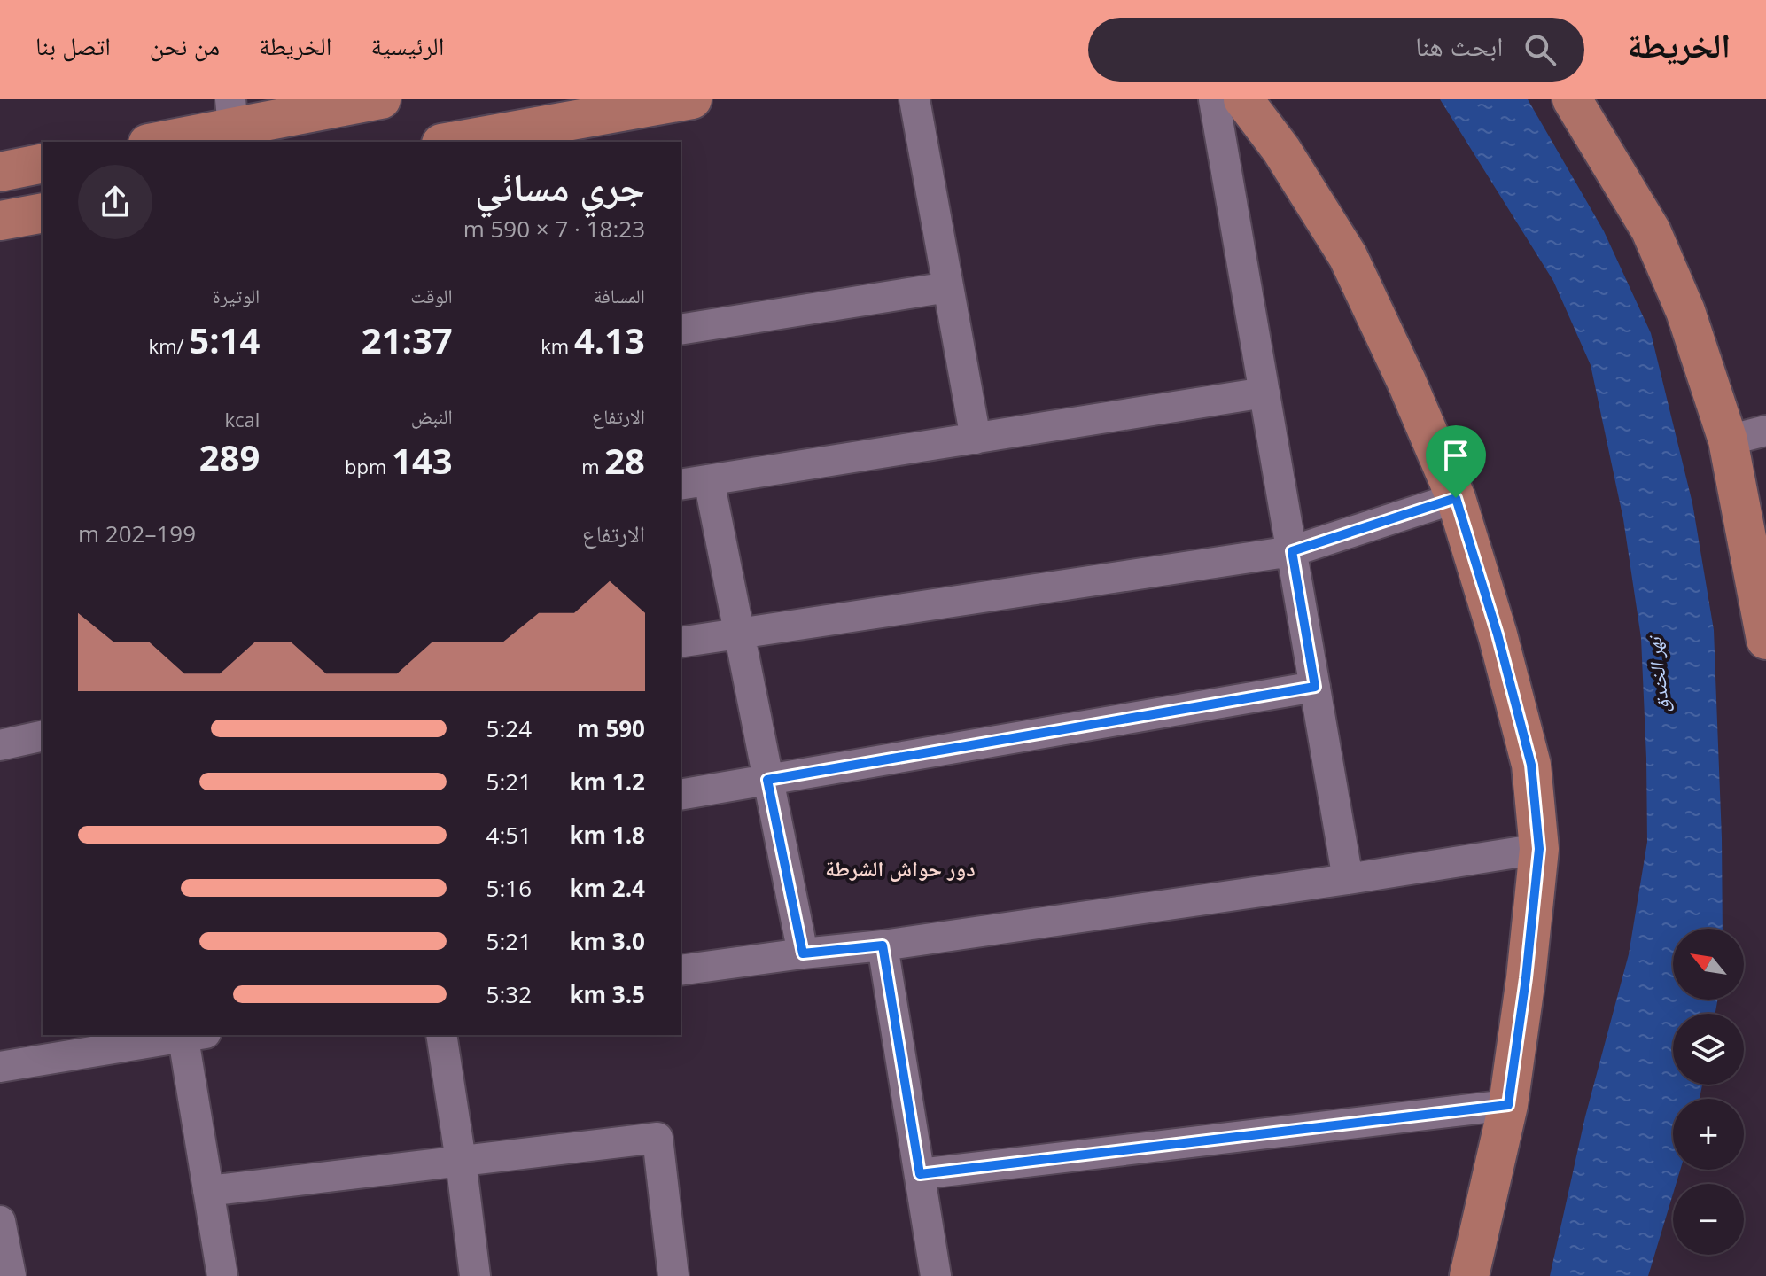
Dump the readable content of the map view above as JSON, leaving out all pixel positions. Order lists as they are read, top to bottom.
{
  "districts": ["دور حواش الشرطة"],
  "water": ["نهر الخندق"],
  "north": "top left",
  "page": {
    "header": "الخريطة",
    "search": "ابحث هنا",
    "nav": [
      "الرئيسية",
      "الخريطة",
      "من نحن",
      "اتصل بنا"
    ],
    "heading": ["جري مسائي", "18:23 · 7 × 590 m"],
    "stats": [
      ["المسافة", "4.13 km"],
      ["الوقت", "21:37"],
      ["الوتيرة", "5:14 /km"],
      ["الارتفاع", "28 m"],
      ["النبض", "143 bpm"],
      ["kcal", "289"]
    ],
    "chart": ["الارتفاع", "199–202 m"],
    "list": [
      {
        "name": "590 m",
        "note": "5:24"
      },
      {
        "name": "1.2 km",
        "note": "5:21"
      },
      {
        "name": "1.8 km",
        "note": "4:51"
      },
      {
        "name": "2.4 km",
        "note": "5:16"
      },
      {
        "name": "3.0 km",
        "note": "5:21"
      },
      {
        "name": "3.5 km",
        "note": "5:32"
      }
    ],
    "map_buttons": ["+", "−"]
  }
}
